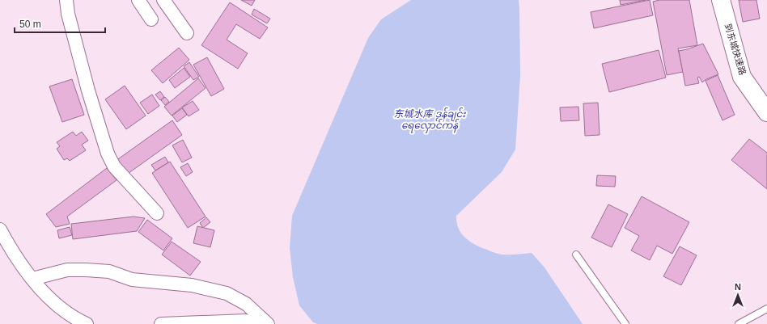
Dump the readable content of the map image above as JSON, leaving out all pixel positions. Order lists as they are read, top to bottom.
{
  "streets": {
    "main road": ["到东城快速路"]
  },
  "water": ["东城水库 ဒွန်ချင်း ရေလှောင်ကန်"],
  "scale_bar": "50 m",
  "north": "top"
}
